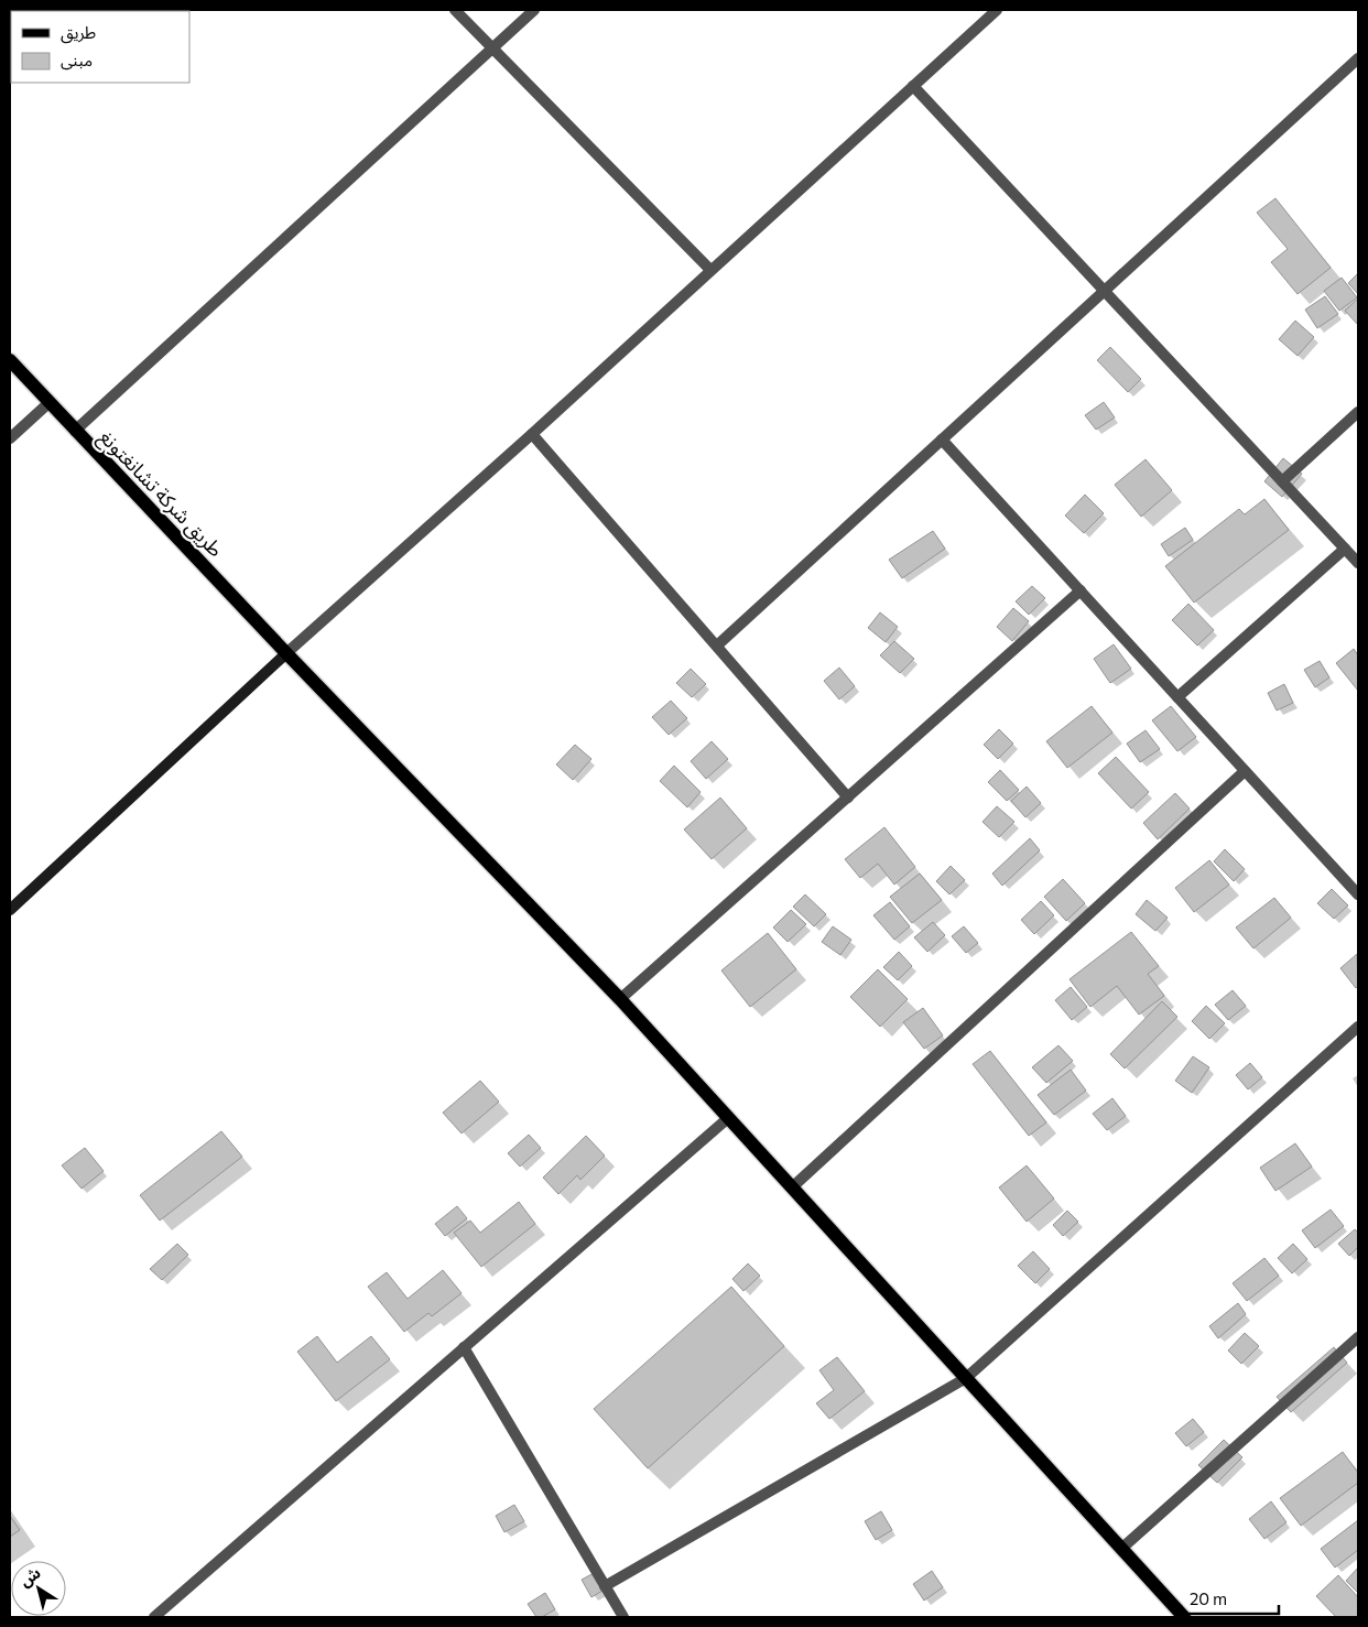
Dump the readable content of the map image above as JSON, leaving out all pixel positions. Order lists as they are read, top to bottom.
{
  "streets": {
    "main road": ["طريق شركة تشانغتونغ"]
  },
  "legend": ["طريق", "مبنى"],
  "scale_bar": "20 m",
  "north": "top left"
}
